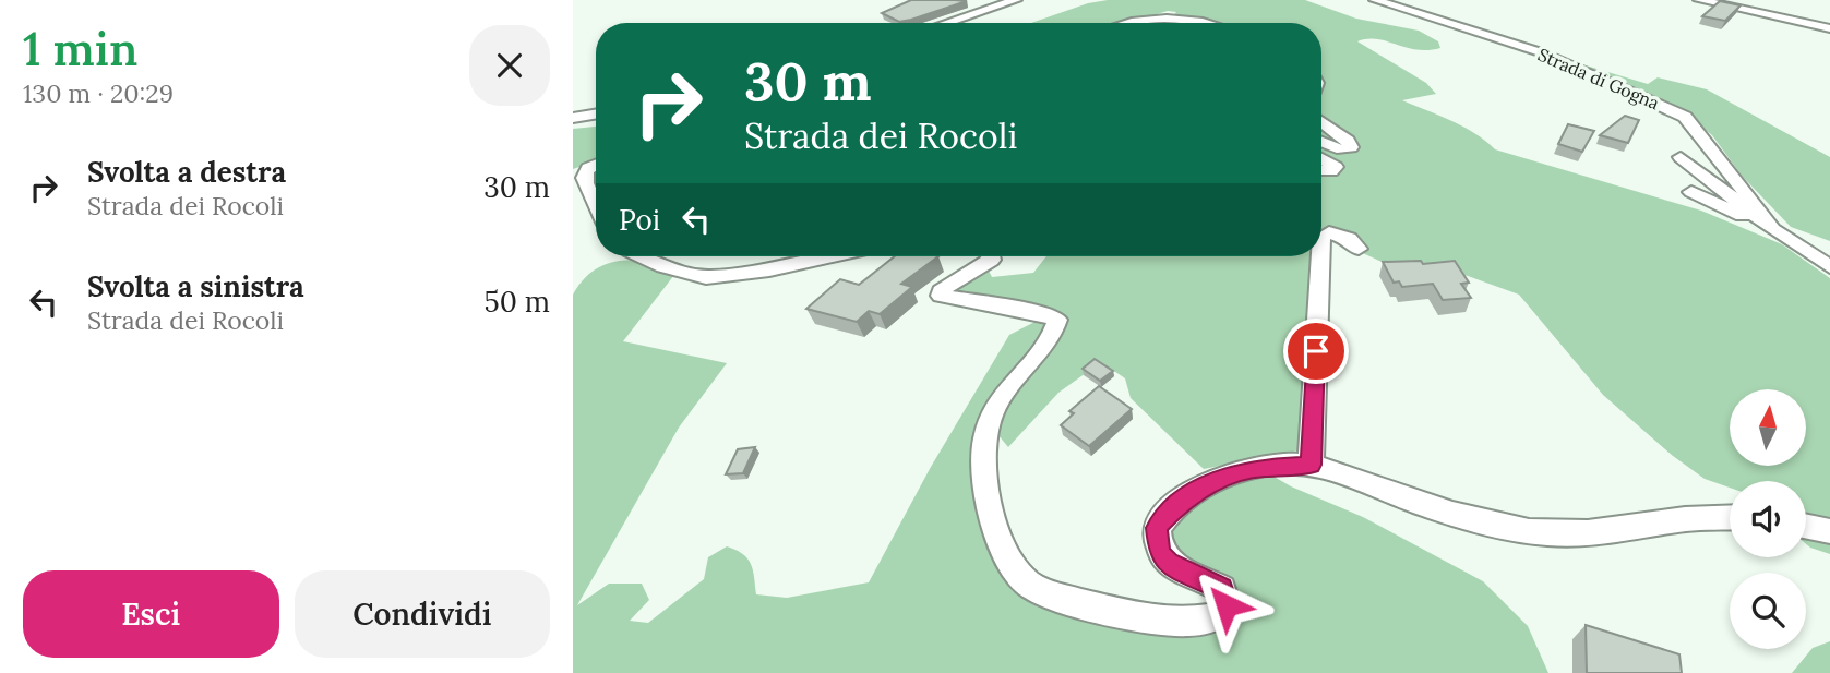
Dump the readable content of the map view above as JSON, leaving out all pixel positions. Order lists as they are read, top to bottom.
{
  "streets": {
    "street": ["Strada di Gogna"]
  },
  "north": "top",
  "page": {
    "heading": ["1 min", "130 m · 20:29"],
    "turn": ["30 m", "Strada dei Rocoli"],
    "list": [
      {
        "name": "Svolta a destra",
        "note": "Strada dei Rocoli",
        "value": "30 m"
      },
      {
        "name": "Svolta a sinistra",
        "note": "Strada dei Rocoli",
        "value": "50 m"
      }
    ],
    "then": "Poi",
    "buttons": ["Esci", "Condividi"]
  }
}
